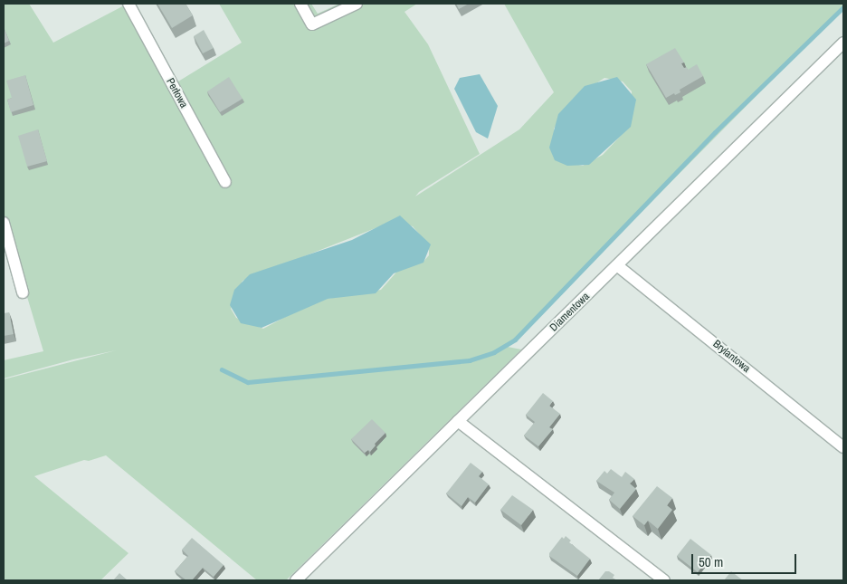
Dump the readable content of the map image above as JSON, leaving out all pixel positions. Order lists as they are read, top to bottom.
{
  "streets": {
    "street": ["Perłowa", "Diamentowa", "Brylantowa"]
  },
  "crossings": [
    ["Diamentowa", "Brylantowa"]
  ],
  "scale_bar": "50 m"
}
